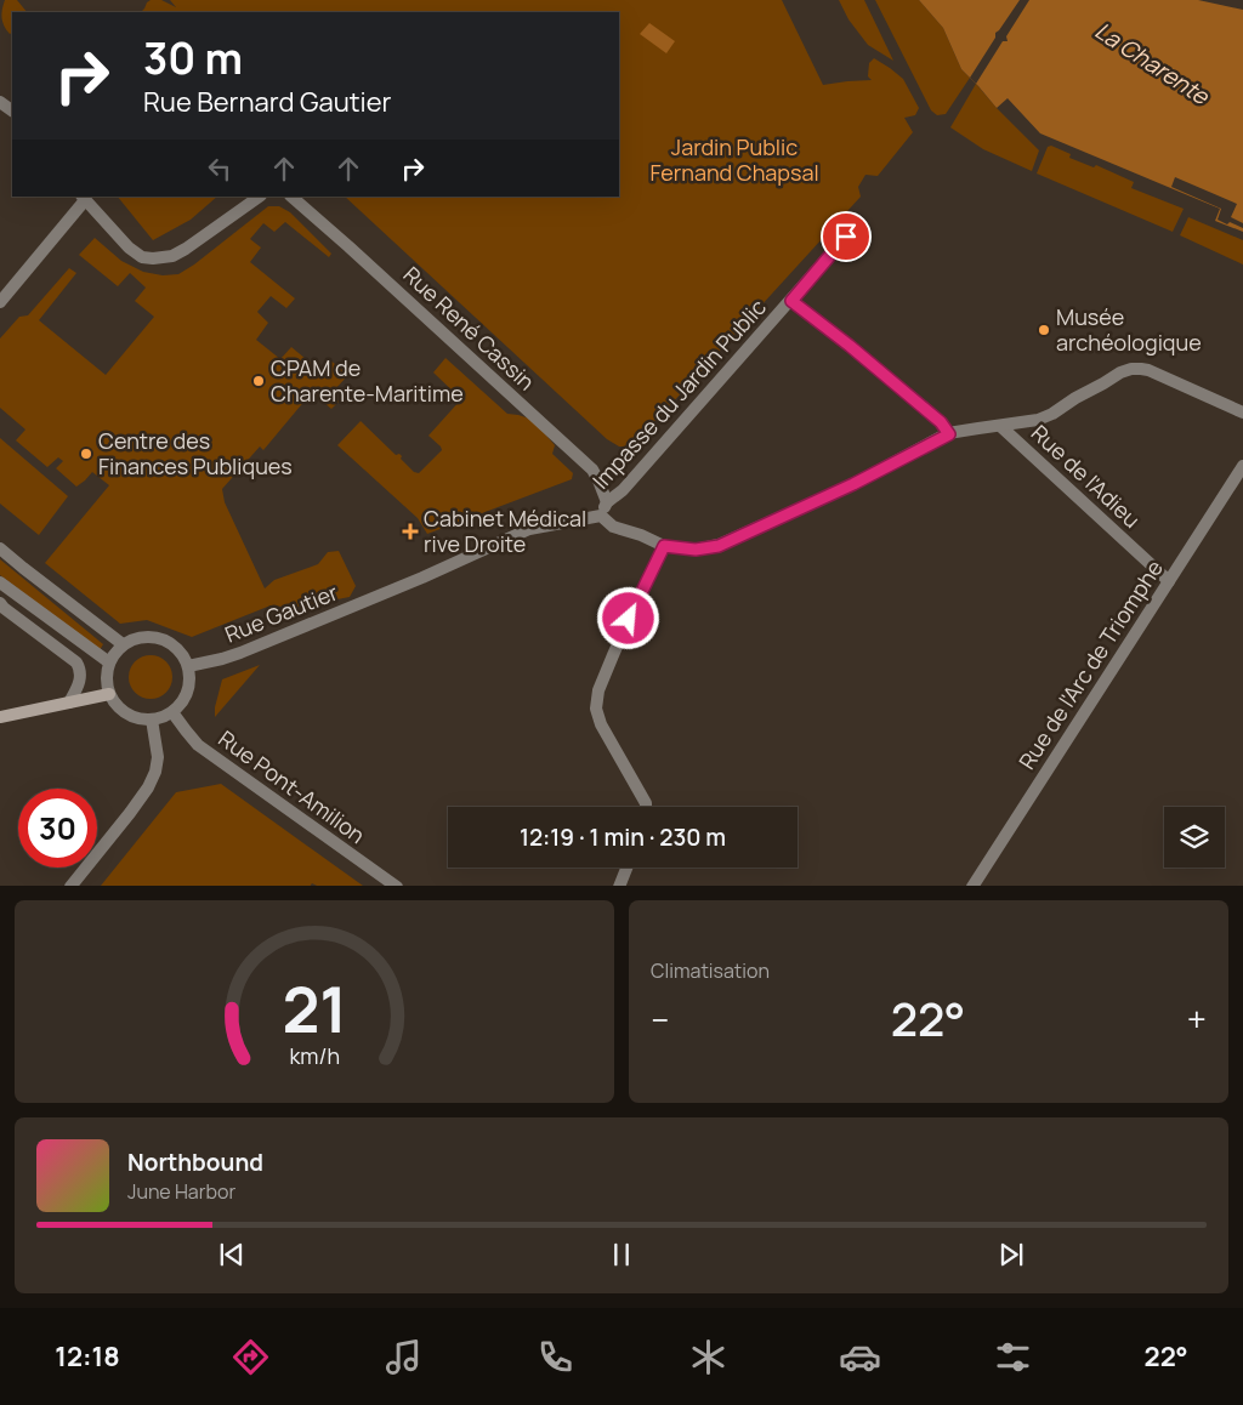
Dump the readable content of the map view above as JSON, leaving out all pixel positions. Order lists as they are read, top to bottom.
{
  "streets": {
    "street": [
      "Rue René Cassin",
      "Impasse du Jardin Public",
      "Rue de l'Adieu",
      "Rue Gautier",
      "Rue de l'Arc de Triomphe",
      "Rue Pont-Amilion"
    ]
  },
  "crossings": [
    ["Rue René Cassin", "Impasse du Jardin Public"],
    ["Impasse du Jardin Public", "Rue Gautier"],
    ["Rue de l'Adieu", "Rue de l'Arc de Triomphe"],
    ["Rue Gautier", "Rue Pont-Amilion"]
  ],
  "water": ["La Charente"],
  "parks": ["Jardin Public Fernand Chapsal"],
  "places": {
    "other": ["Musée archéologique", "CPAM de Charente-Maritime", "Centre des Finances Publiques"],
    "health": ["Cabinet Médical rive Droite"]
  },
  "page": {
    "turn": ["30 m", "Rue Bernard Gautier"],
    "limit": "30",
    "trip": "12:19 · 1 min · 230 m",
    "tile": "Climatisation",
    "heat": ["−", "22°", "+"],
    "song": ["Northbound", "June Harbor"],
    "tabs": ["12:18", "22°"],
    "gauge": ["21", "km/h"]
  }
}
